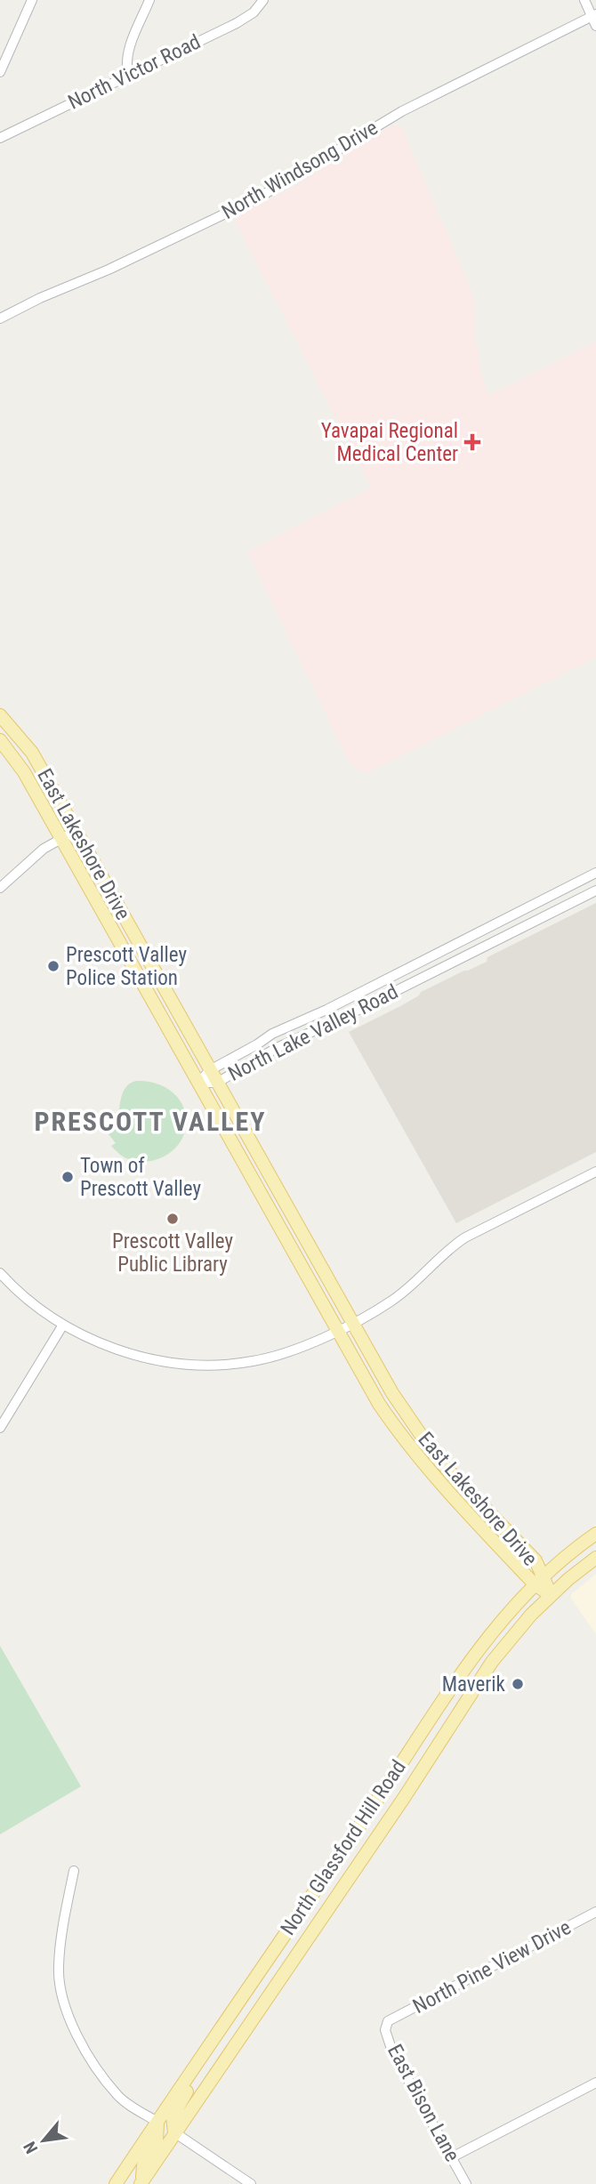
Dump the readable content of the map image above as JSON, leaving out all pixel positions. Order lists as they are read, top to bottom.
{
  "streets": {
    "main road": ["East Lakeshore Drive", "North Glassford Hill Road"],
    "street": [
      "North Victor Road",
      "North Windsong Drive",
      "North Lake Valley Road",
      "North Pine View Drive",
      "East Bison Lane"
    ]
  },
  "crossings": [
    ["East Lakeshore Drive", "North Lake Valley Road"],
    ["East Lakeshore Drive", "North Glassford Hill Road"],
    ["North Pine View Drive", "East Bison Lane"]
  ],
  "districts": ["PRESCOTT VALLEY"],
  "places": {
    "health": ["Yavapai Regional Medical Center"],
    "other": [
      "Prescott Valley Police Station",
      "Town of Prescott Valley",
      "Prescott Valley Public Library",
      "Maverik"
    ]
  },
  "north": "bottom left"
}
